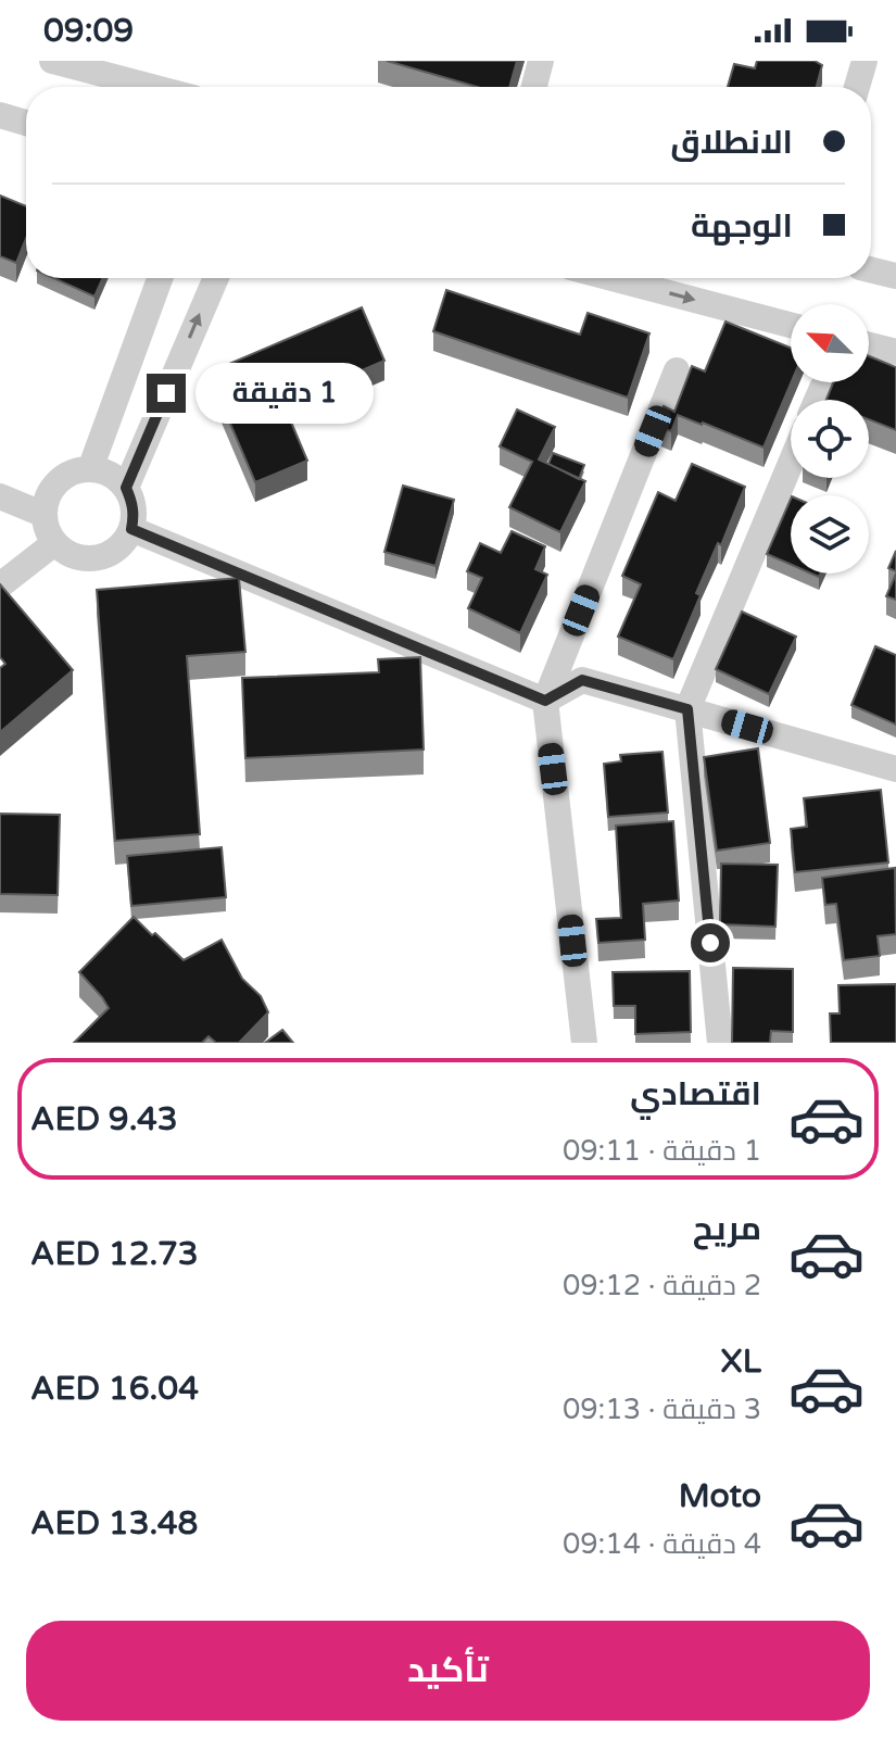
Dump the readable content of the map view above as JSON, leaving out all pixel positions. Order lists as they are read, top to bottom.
{
  "north": "top left",
  "page": {
    "status": "09:09",
    "banner": ["الانطلاق", "الوجهة"],
    "bubble": "1 دقيقة",
    "list": [
      {
        "name": "اقتصادي",
        "note": "1 دقيقة · 09:11",
        "value": "AED 9.43"
      },
      {
        "name": "مريح",
        "note": "2 دقيقة · 09:12",
        "value": "AED 12.73"
      },
      {
        "name": "XL",
        "note": "3 دقيقة · 09:13",
        "value": "AED 16.04"
      },
      {
        "name": "Moto",
        "note": "4 دقيقة · 09:14",
        "value": "AED 13.48"
      }
    ],
    "buttons": "تأكيد"
  }
}
